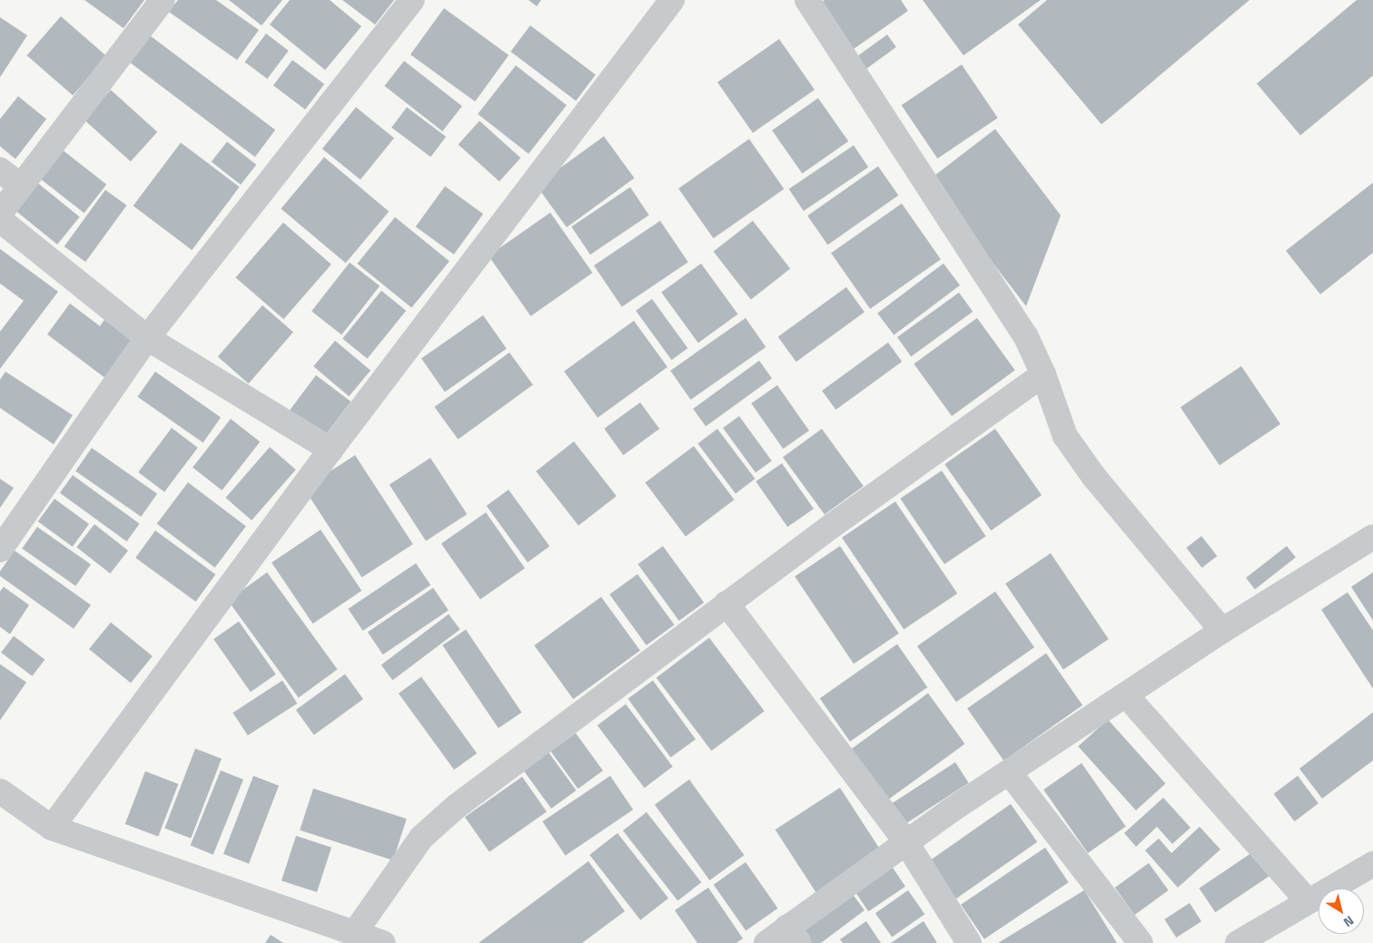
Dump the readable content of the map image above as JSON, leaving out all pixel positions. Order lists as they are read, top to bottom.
{
  "north": "bottom right"
}
